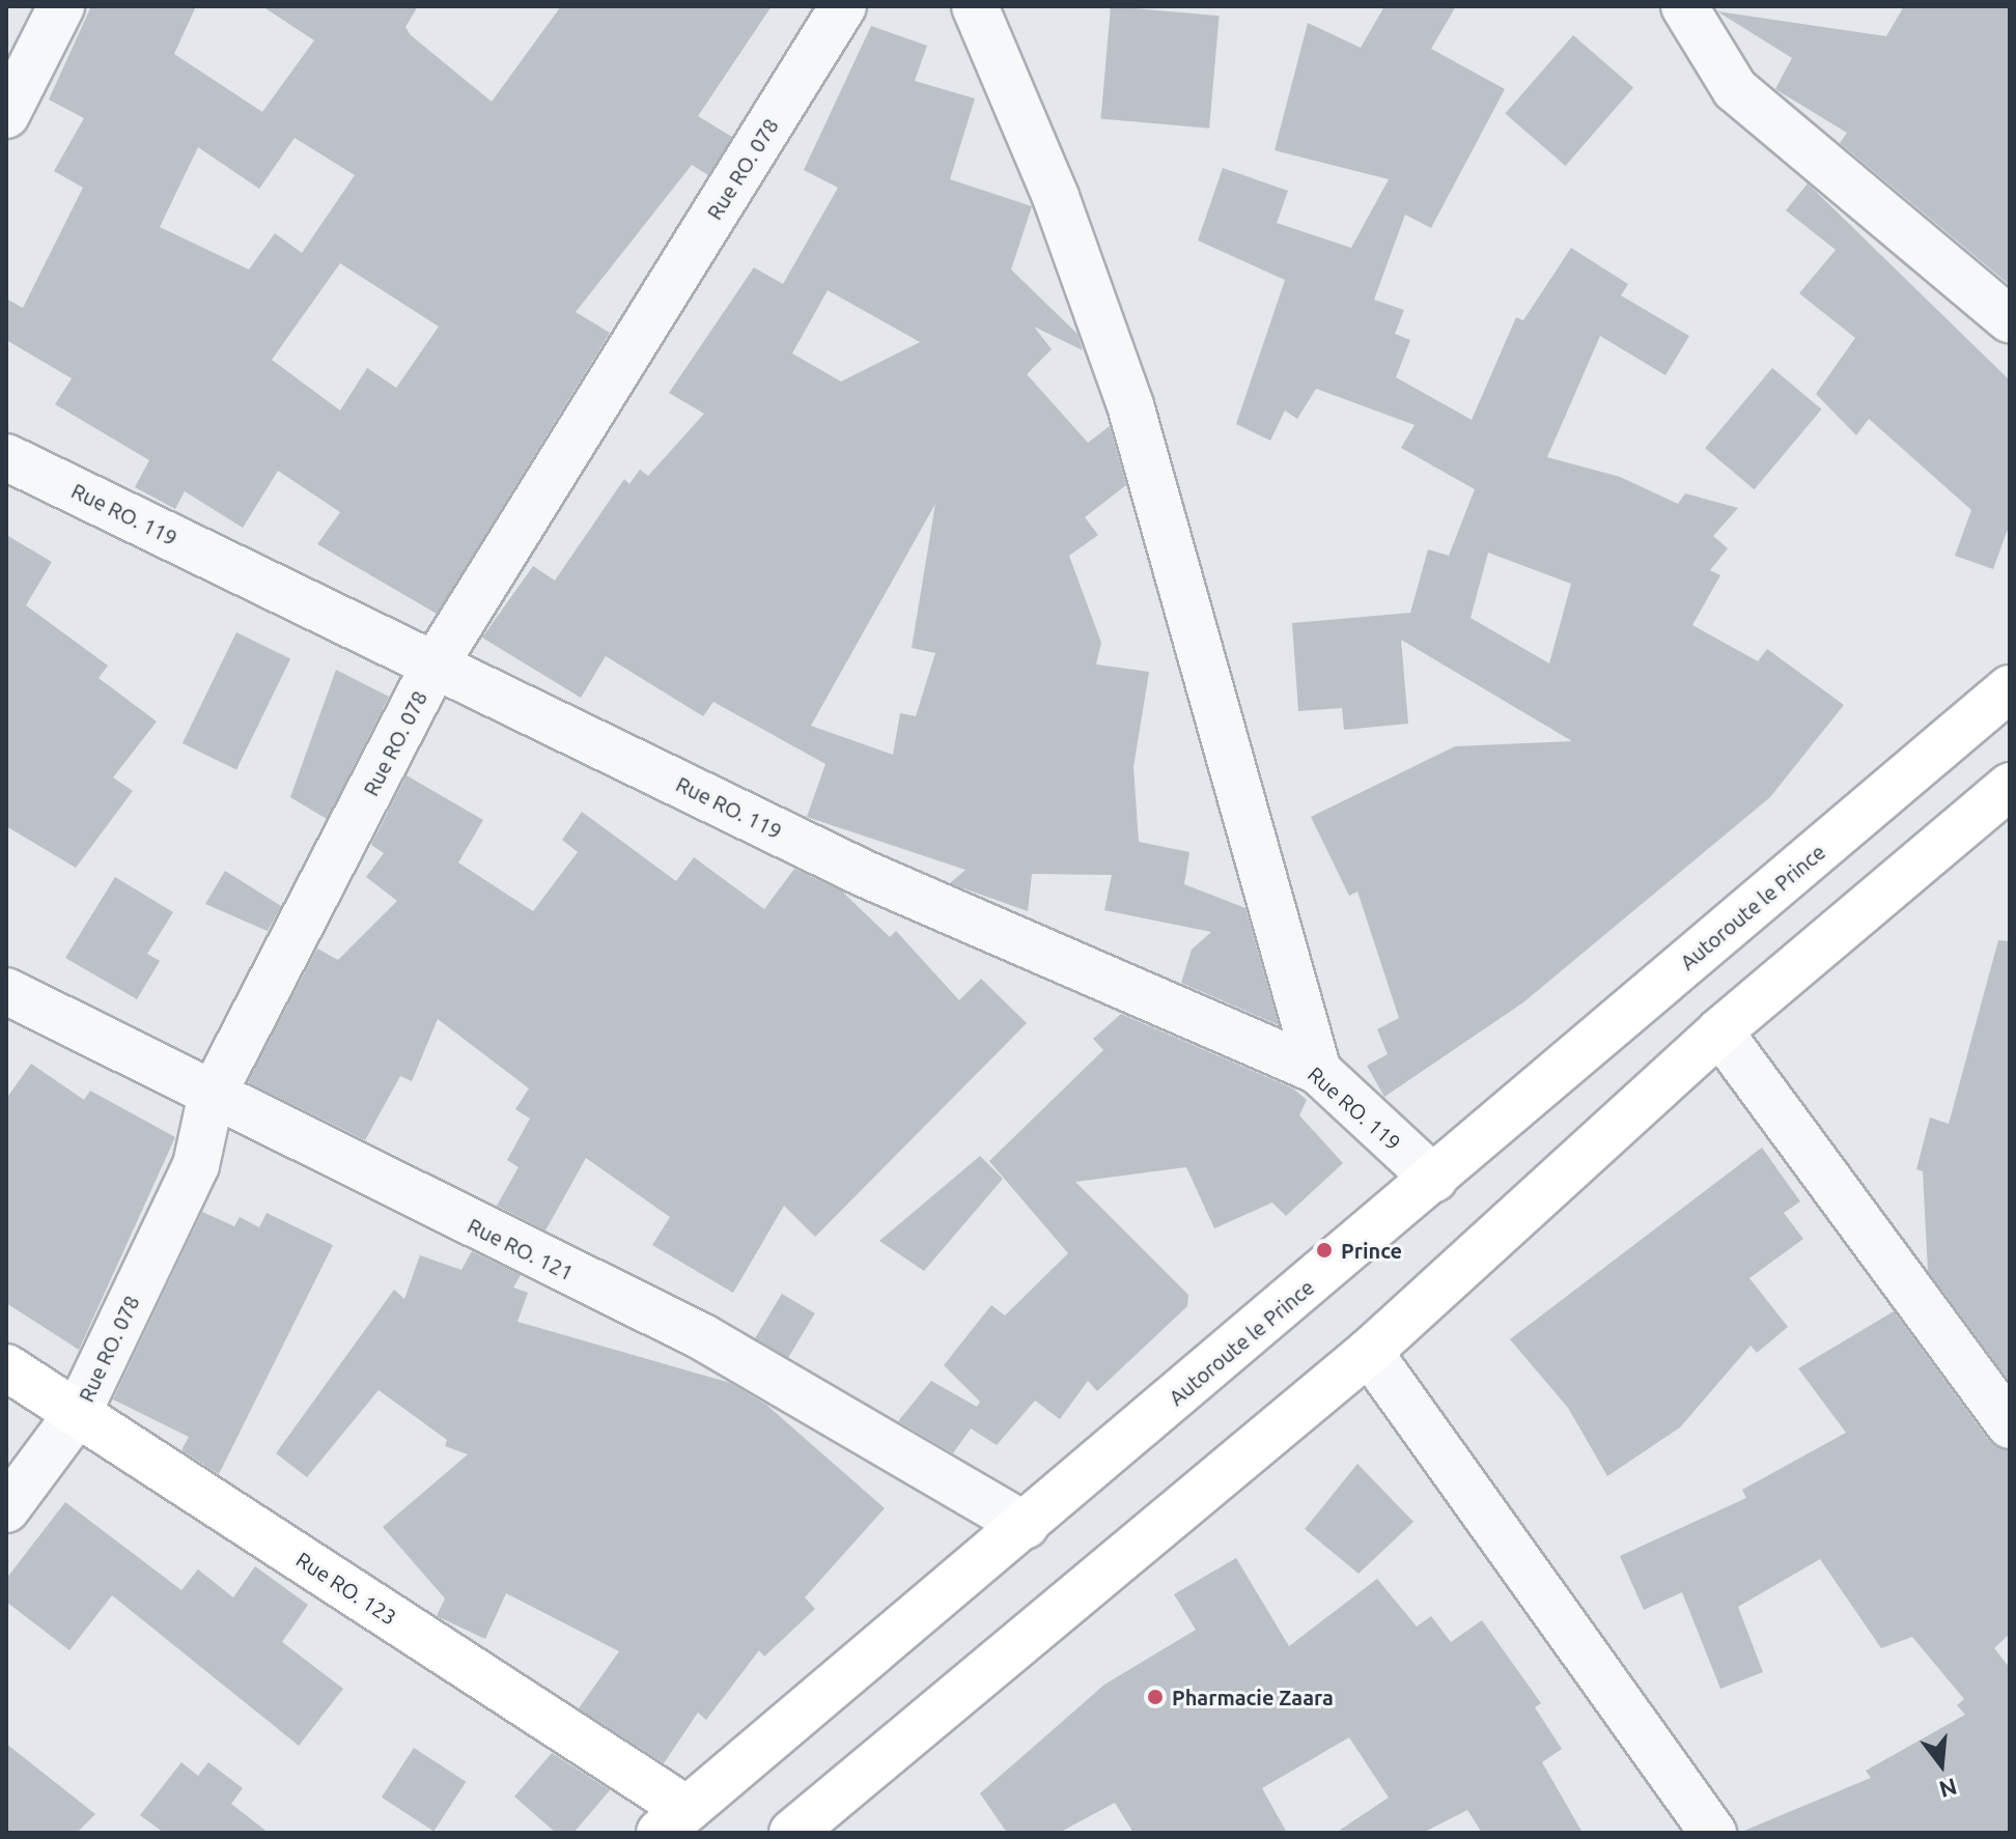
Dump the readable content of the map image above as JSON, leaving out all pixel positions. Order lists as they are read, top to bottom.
{
  "streets": {
    "main road": ["Autoroute le Prince", "Rue RO. 123"],
    "street": ["Rue RO. 078", "Rue RO. 119", "Rue RO. 121"]
  },
  "crossings": [
    ["Rue RO. 078", "Rue RO. 119"],
    ["Rue RO. 078", "Rue RO. 121"],
    ["Rue RO. 078", "Rue RO. 123"],
    ["Rue RO. 119", "Autoroute le Prince"],
    ["Autoroute le Prince", "Rue RO. 121"],
    ["Autoroute le Prince", "Rue RO. 123"]
  ],
  "places": ["Prince", "Pharmacie Zaara"],
  "north": "bottom"
}
